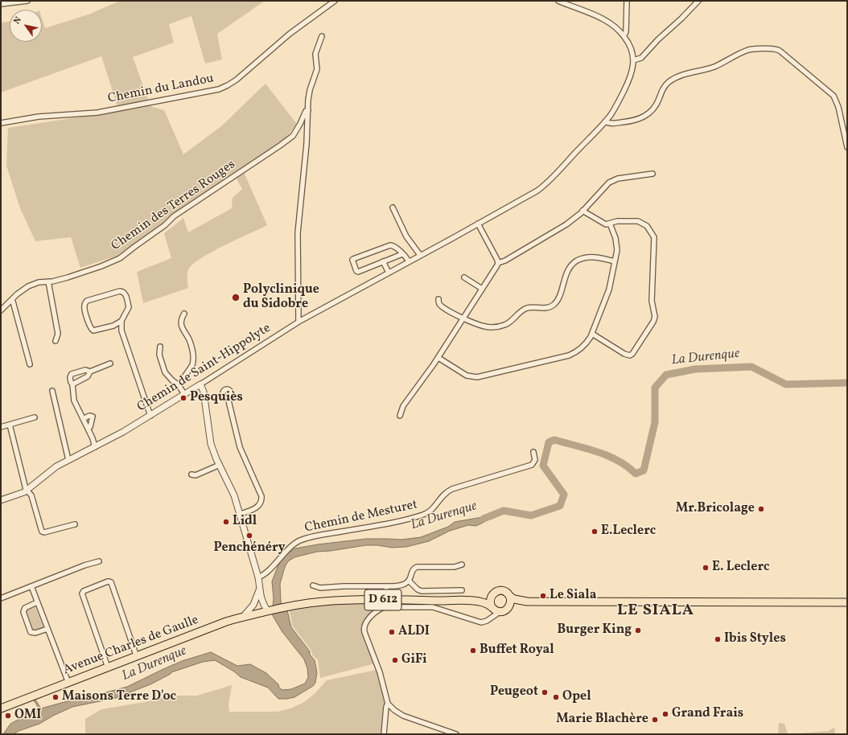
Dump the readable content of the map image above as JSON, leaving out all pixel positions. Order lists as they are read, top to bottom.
{
  "streets": {
    "main road": ["D 612", "Avenue Charles de Gaulle"],
    "street": [
      "Chemin du Landou",
      "Chemin des Terres Rouges",
      "Chemin de Saint-Hippolyte",
      "Chemin de Mesturet"
    ]
  },
  "crossings": [
    ["D 612", "Avenue Charles de Gaulle"]
  ],
  "districts": ["LE SIALA"],
  "water": ["La Durenque"],
  "places": [
    "Polyclinique du Sidobre",
    "Pesquiès",
    "Mr.Bricolage",
    "Lidl",
    "E.Leclerc",
    "Penchénéry",
    "E. Leclerc",
    "Le Siala",
    "Burger King",
    "ALDI",
    "Ibis Styles",
    "Buffet Royal",
    "GiFi",
    "Peugeot",
    "Maisons Terre D'oc",
    "Opel",
    "Grand Frais",
    "OMI",
    "Marie Blachère"
  ],
  "north": "top left"
}
